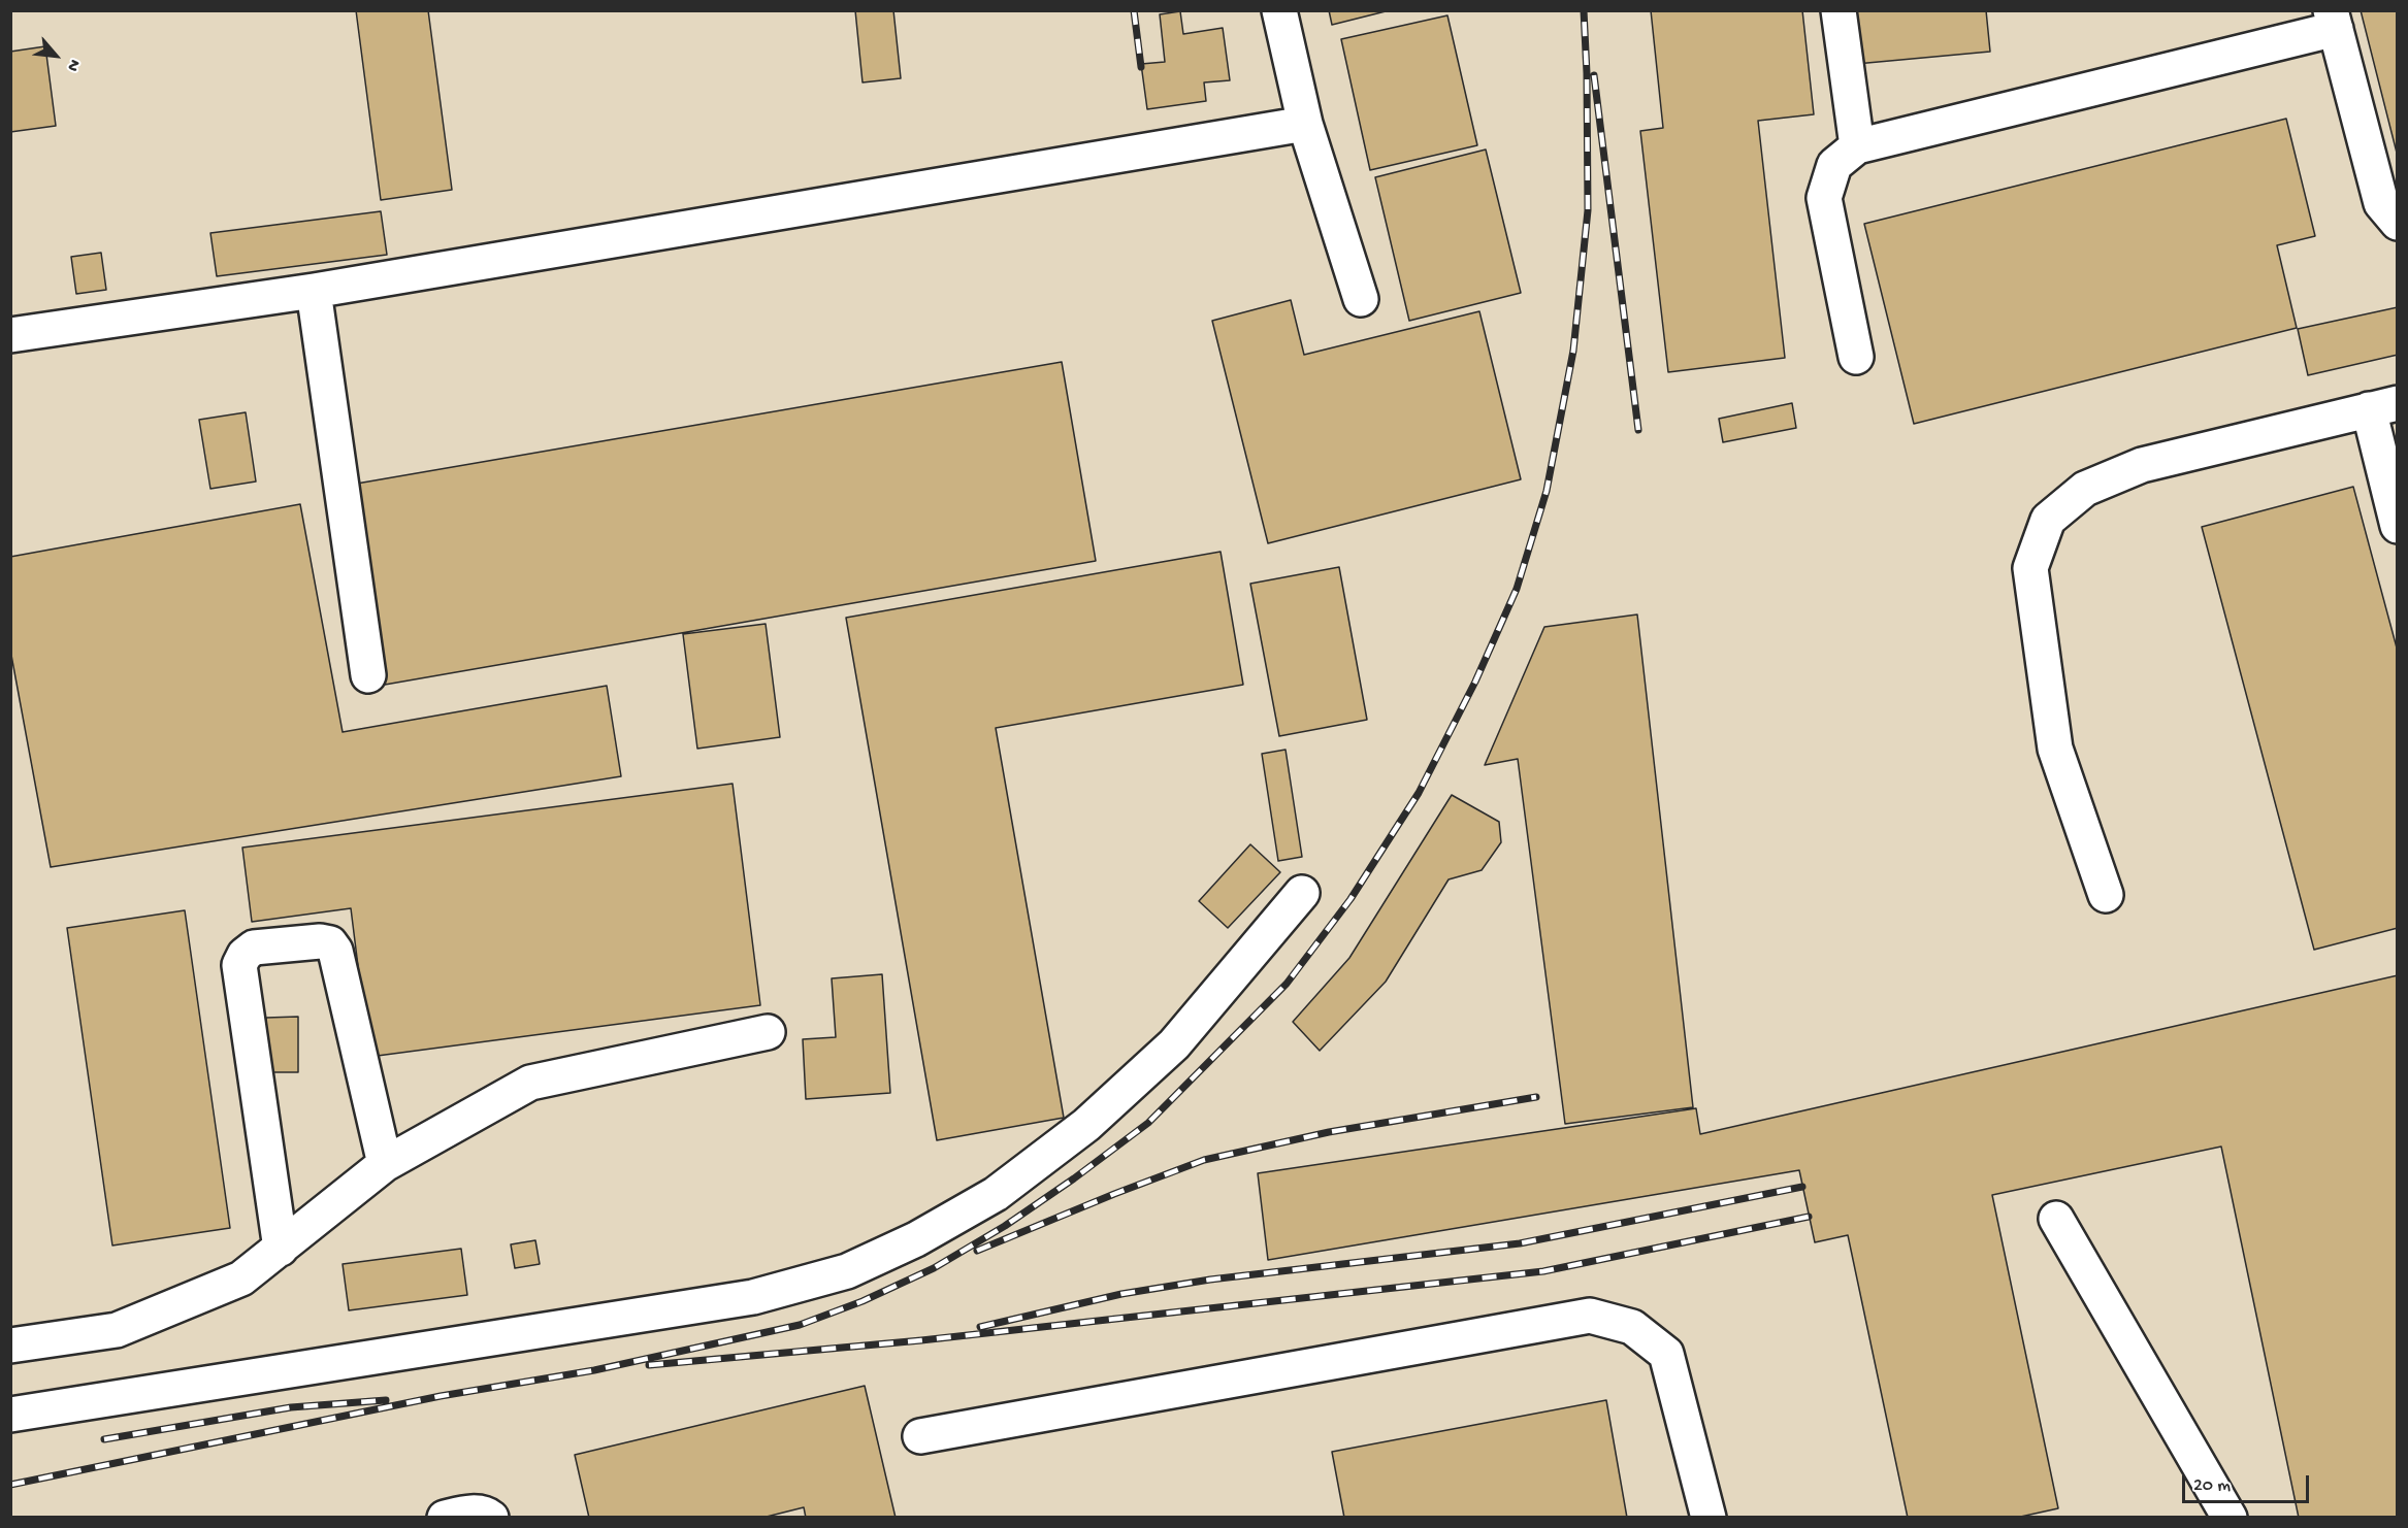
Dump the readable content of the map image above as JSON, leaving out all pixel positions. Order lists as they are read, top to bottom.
{
  "scale_bar": "20 m",
  "north": "bottom right"
}
